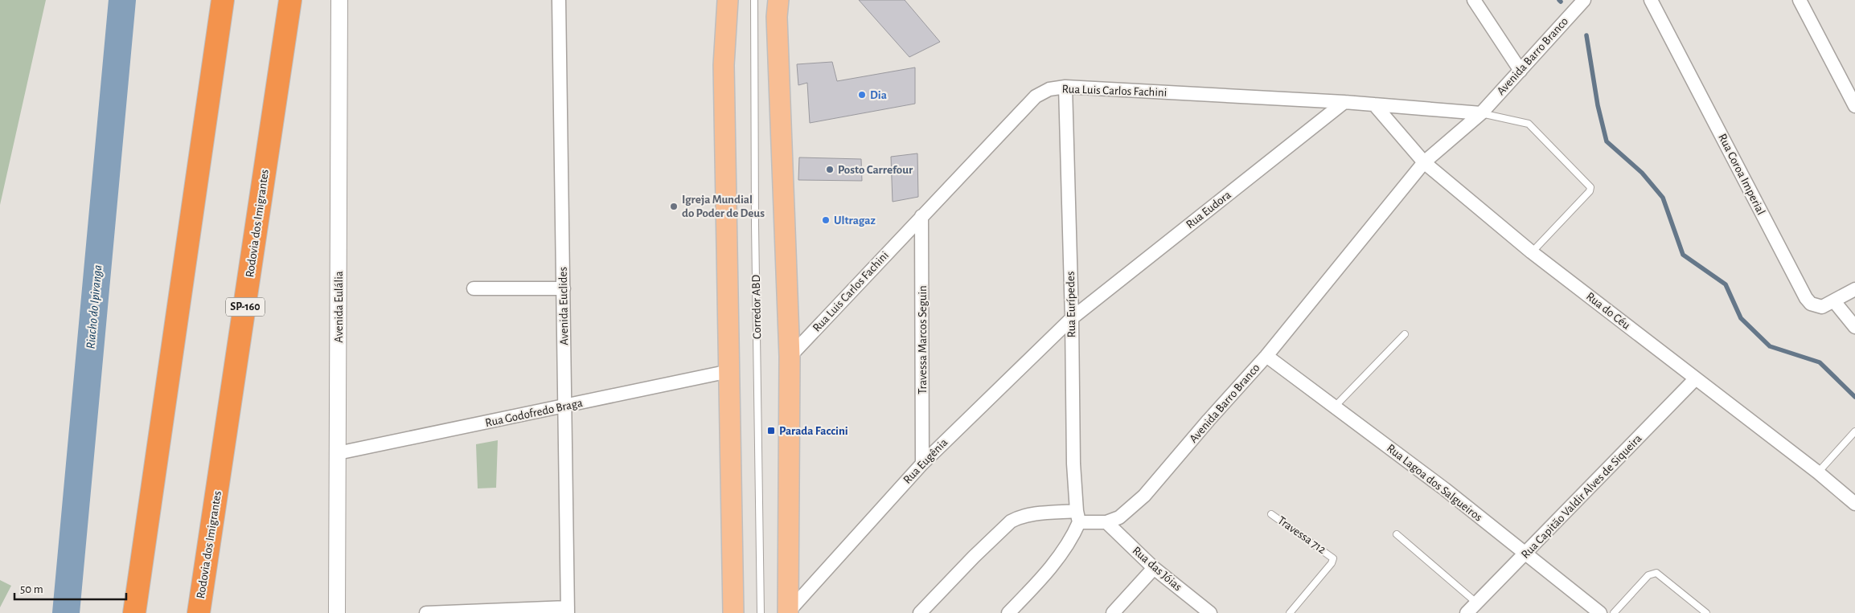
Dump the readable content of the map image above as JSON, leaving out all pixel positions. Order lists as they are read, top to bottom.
{
  "streets": {
    "highway": ["Rodovia dos Imigrantes", "SP-160"],
    "street": [
      "Avenida Barro Branco",
      "Rua Luis Carlos Fachini",
      "Rua Coroa Imperial",
      "Rua Eudora",
      "Rua Eurípedes",
      "Avenida Euclides",
      "Avenida Eulália",
      "Rua do Céu",
      "Travessa Marcos Seguin",
      "Rua Godofredo Braga",
      "Rua Eugênia",
      "Rua Lagoa dos Salgueiros",
      "Rua Capitão Valdir Alves de Siqueira",
      "Rua das Jóias"
    ],
    "lane": ["Corredor ABD", "Travessa 712"]
  },
  "crossings": [
    ["Avenida Barro Branco", "Rua Luis Carlos Fachini"],
    ["Avenida Barro Branco", "Rua Eurípedes"],
    ["Avenida Barro Branco", "Rua do Céu"],
    ["Avenida Barro Branco", "Rua Lagoa dos Salgueiros"],
    ["Avenida Barro Branco", "Rua das Jóias"],
    ["Rua Luis Carlos Fachini", "Rua Eudora"],
    ["Rua Luis Carlos Fachini", "Rua Eurípedes"],
    ["Rua Luis Carlos Fachini", "Rua do Céu"],
    ["Rua Luis Carlos Fachini", "Travessa Marcos Seguin"],
    ["Rua Eudora", "Rua Eurípedes"],
    ["Rua Eudora", "Rua Eugênia"],
    ["Rua Eurípedes", "Rua Eugênia"],
    ["Avenida Euclides", "Rua Godofredo Braga"],
    ["Avenida Eulália", "Rua Godofredo Braga"],
    ["Rua do Céu", "Rua Capitão Valdir Alves de Siqueira"],
    ["Travessa Marcos Seguin", "Rua Eugênia"],
    ["Rua Lagoa dos Salgueiros", "Rua Capitão Valdir Alves de Siqueira"]
  ],
  "water": ["Riacho do Ipiranga"],
  "places": {
    "other": [
      "Dia",
      "Posto Carrefour",
      "Igreja Mundial do Poder de Deus",
      "Ultragaz"
    ],
    "transit": ["Parada Faccini"]
  },
  "scale_bar": "50 m"
}
